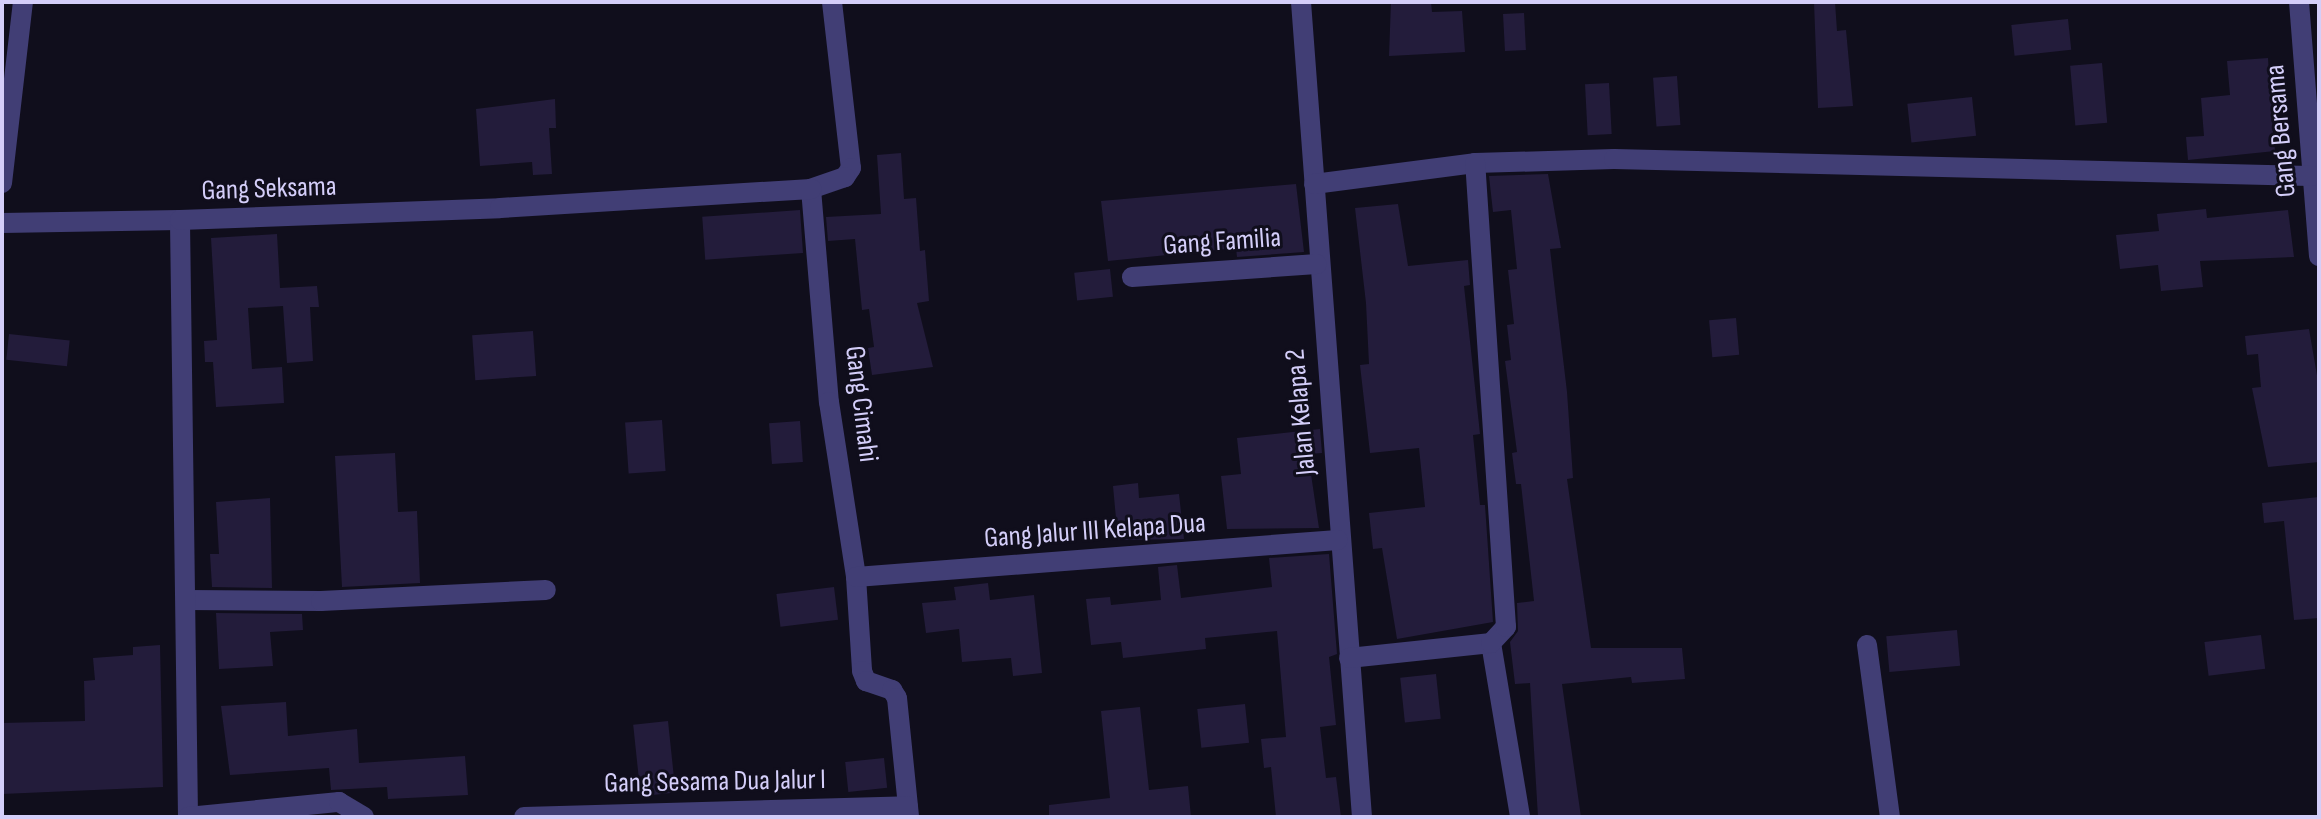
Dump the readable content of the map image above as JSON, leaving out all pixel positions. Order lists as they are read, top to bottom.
{
  "streets": {
    "street": [
      "Gang Bersama",
      "Gang Seksama",
      "Gang Familia",
      "Gang Cimahi",
      "Jalan Kelapa 2",
      "Gang Jalur III Kelapa Dua",
      "Gang Sesama Dua Jalur I"
    ]
  },
  "crossings": [
    ["Gang Seksama", "Gang Cimahi"],
    ["Gang Familia", "Jalan Kelapa 2"],
    ["Gang Cimahi", "Gang Jalur III Kelapa Dua"],
    ["Gang Cimahi", "Gang Sesama Dua Jalur I"],
    ["Jalan Kelapa 2", "Gang Jalur III Kelapa Dua"]
  ]
}
